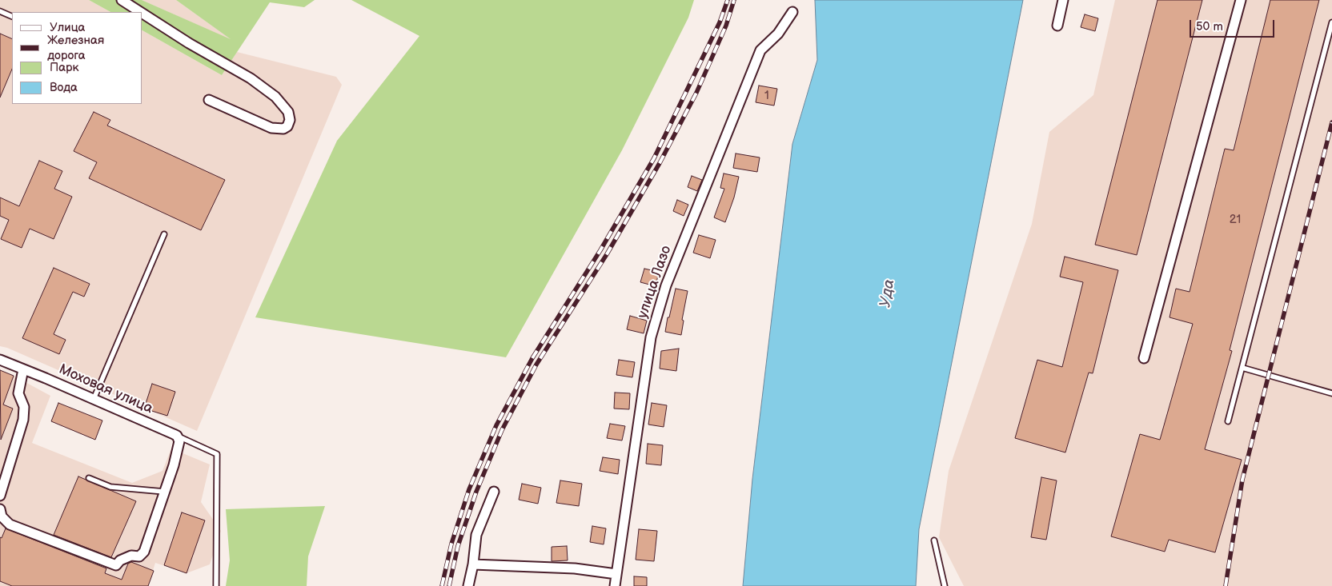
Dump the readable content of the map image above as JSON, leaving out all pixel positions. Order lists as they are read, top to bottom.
{
  "streets": {
    "street": ["улица Лазо", "Моховая улица"]
  },
  "water": ["Уда"],
  "house_numbers": ["1", "21"],
  "legend": [
    "Улица",
    "Железная дорога",
    "Парк",
    "Вода"
  ],
  "scale_bar": "50 m"
}
